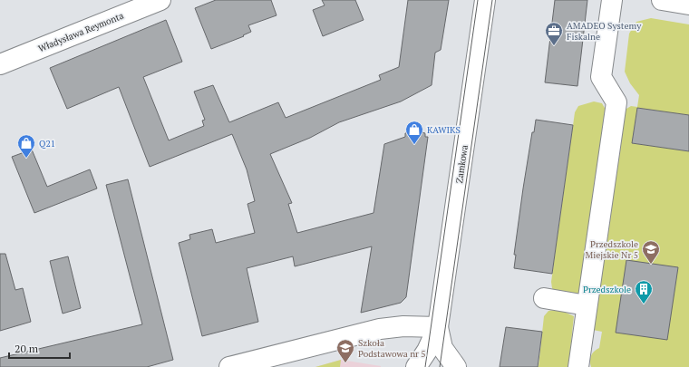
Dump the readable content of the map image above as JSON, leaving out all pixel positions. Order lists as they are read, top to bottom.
{
  "streets": {
    "street": ["Władysława Reymonta", "Zamkowa"]
  },
  "places": {
    "office": ["AMADEO Systemy Fiskalne"],
    "shop": ["KAWIKS", "Q21"],
    "school or university": ["Przedszkole Miejskie Nr 5", "Szkoła Podstawowa nr 5"],
    "building": ["Przedszkole"]
  },
  "scale_bar": "20 m"
}
